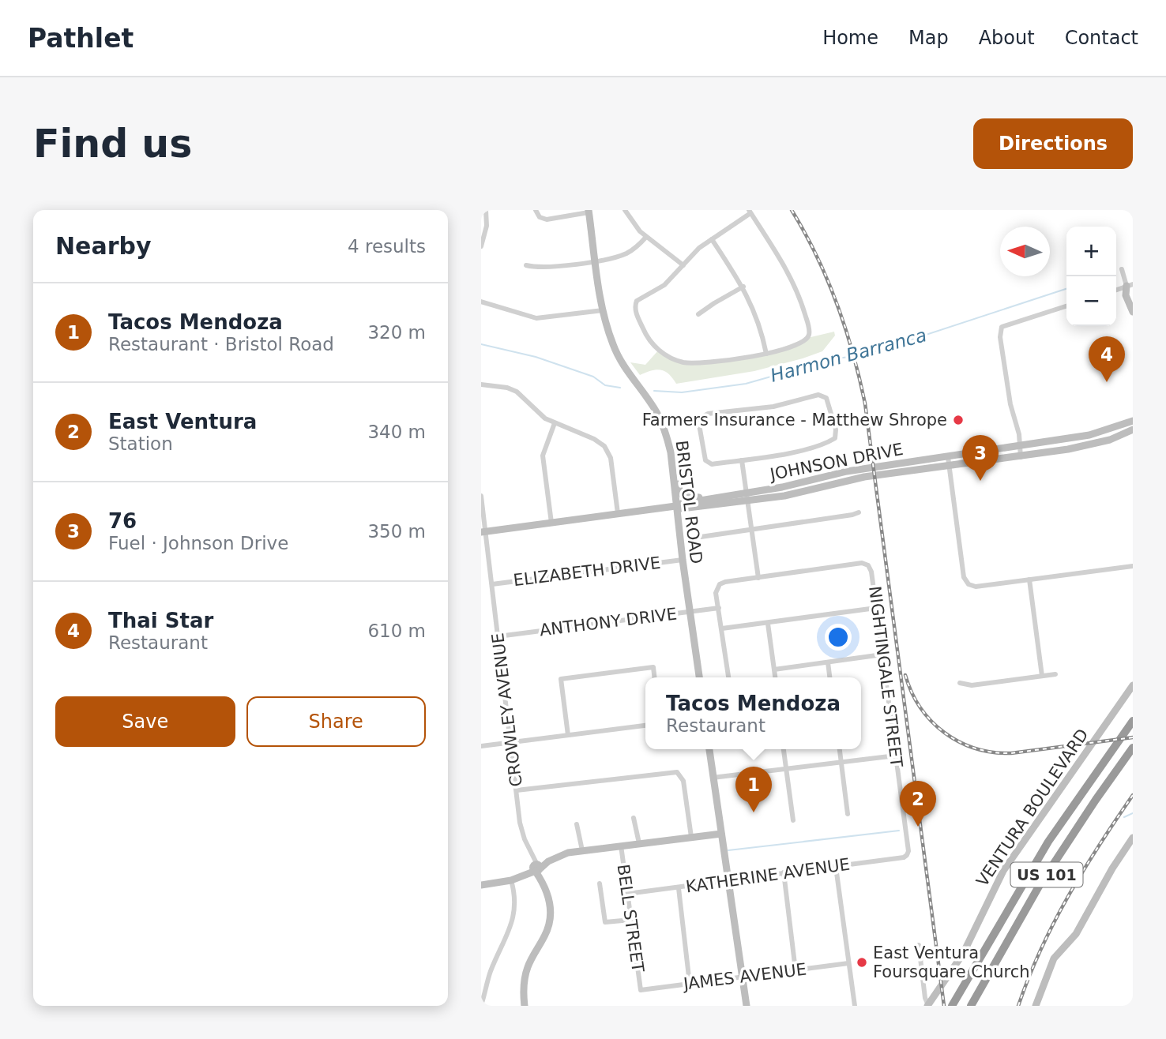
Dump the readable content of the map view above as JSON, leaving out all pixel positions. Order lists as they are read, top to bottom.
{
  "streets": {
    "highway": ["US 101"],
    "street": [
      "JOHNSON DRIVE",
      "BRISTOL ROAD",
      "ELIZABETH DRIVE",
      "ANTHONY DRIVE",
      "NIGHTINGALE STREET",
      "CROWLEY AVENUE",
      "VENTURA BOULEVARD",
      "KATHERINE AVENUE",
      "BELL STREET",
      "JAMES AVENUE"
    ]
  },
  "crossings": [
    ["JOHNSON DRIVE", "BRISTOL ROAD"],
    ["JOHNSON DRIVE", "CROWLEY AVENUE"],
    ["BRISTOL ROAD", "ELIZABETH DRIVE"],
    ["BRISTOL ROAD", "ANTHONY DRIVE"],
    ["ELIZABETH DRIVE", "CROWLEY AVENUE"],
    ["ANTHONY DRIVE", "CROWLEY AVENUE"],
    ["NIGHTINGALE STREET", "KATHERINE AVENUE"],
    ["KATHERINE AVENUE", "BELL STREET"],
    ["BELL STREET", "JAMES AVENUE"]
  ],
  "water": ["Harmon Barranca"],
  "places": ["Farmers Insurance - Matthew Shrope", "East Ventura Foursquare Church"],
  "north": "left",
  "page": {
    "header": "Pathlet",
    "nav": [
      "Home",
      "Map",
      "About",
      "Contact"
    ],
    "buttons": [
      "Directions",
      ["Save", "Share"]
    ],
    "title": "Find us",
    "heading": ["Nearby", "4 results"],
    "map_buttons": ["+", "−"],
    "list": [
      {
        "mark": "1",
        "name": "Tacos Mendoza",
        "note": "Restaurant · Bristol Road",
        "value": "320 m"
      },
      {
        "mark": "2",
        "name": "East Ventura",
        "note": "Station",
        "value": "340 m"
      },
      {
        "mark": "3",
        "name": "76",
        "note": "Fuel · Johnson Drive",
        "value": "350 m"
      },
      {
        "mark": "4",
        "name": "Thai Star",
        "note": "Restaurant",
        "value": "610 m"
      }
    ],
    "pins": [
      "4",
      "3",
      "1",
      "2"
    ],
    "popup": ["Tacos Mendoza", "Restaurant"]
  }
}
